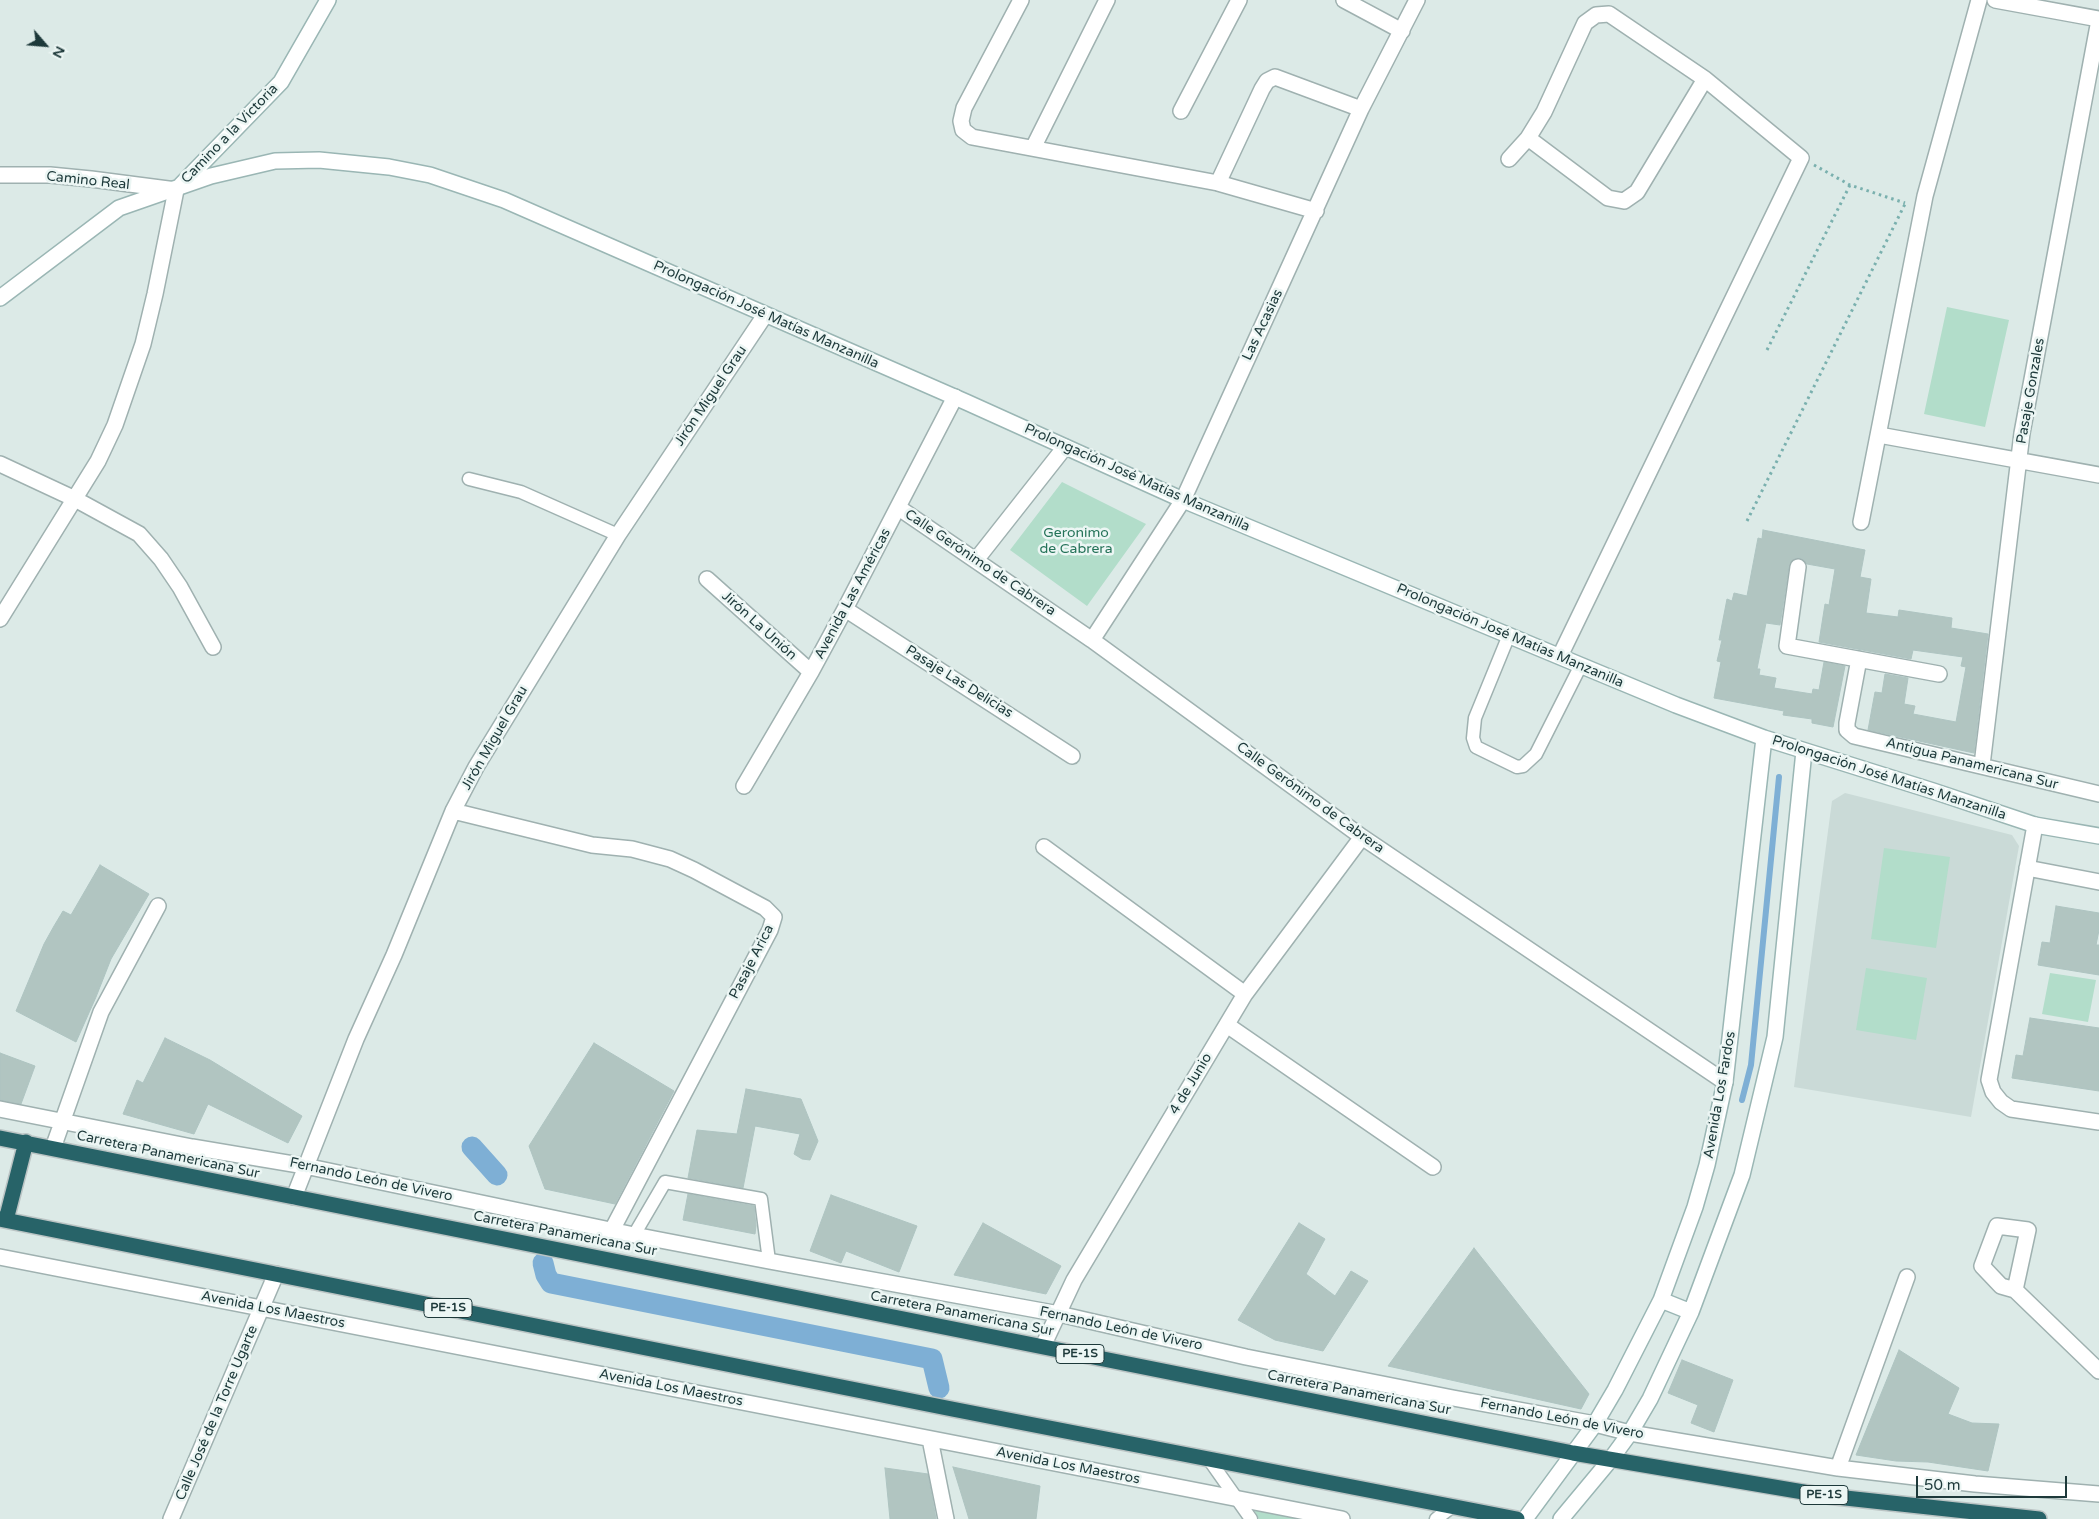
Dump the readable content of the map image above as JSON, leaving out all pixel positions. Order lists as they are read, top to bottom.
{
  "streets": {
    "highway": ["Carretera Panamericana Sur", "PE-1S"],
    "street": [
      "Camino a la Victoria",
      "Camino Real",
      "Prolongación José Matías Manzanilla",
      "Las Acasias",
      "Pasaje Gonzales",
      "Jirón Miguel Grau",
      "Calle Gerónimo de Cabrera",
      "Avenida Las Américas",
      "Jirón La Unión",
      "Pasaje Las Delicias",
      "Antigua Panamericana Sur",
      "Pasaje Arica",
      "4 de Junio",
      "Avenida Los Fardos",
      "Fernando León de Vivero",
      "Avenida Los Maestros",
      "Calle José de la Torre Ugarte"
    ]
  },
  "crossings": [
    ["Camino a la Victoria", "Camino Real"],
    ["Camino a la Victoria", "Prolongación José Matías Manzanilla"],
    ["Camino Real", "Prolongación José Matías Manzanilla"],
    ["Prolongación José Matías Manzanilla", "Las Acasias"],
    ["Prolongación José Matías Manzanilla", "Jirón Miguel Grau"],
    ["Prolongación José Matías Manzanilla", "Avenida Las Américas"],
    ["Prolongación José Matías Manzanilla", "Avenida Los Fardos"],
    ["Las Acasias", "Calle Gerónimo de Cabrera"],
    ["Pasaje Gonzales", "Antigua Panamericana Sur"],
    ["Jirón Miguel Grau", "Pasaje Arica"],
    ["Jirón Miguel Grau", "Carretera Panamericana Sur"],
    ["Jirón Miguel Grau", "Fernando León de Vivero"],
    ["Calle Gerónimo de Cabrera", "Avenida Las Américas"],
    ["Calle Gerónimo de Cabrera", "4 de Junio"],
    ["Calle Gerónimo de Cabrera", "Avenida Los Fardos"],
    ["Avenida Las Américas", "Jirón La Unión"],
    ["Avenida Las Américas", "Pasaje Las Delicias"],
    ["Pasaje Arica", "Fernando León de Vivero"],
    ["4 de Junio", "Carretera Panamericana Sur"],
    ["4 de Junio", "Fernando León de Vivero"],
    ["Avenida Los Fardos", "Carretera Panamericana Sur"],
    ["Avenida Los Fardos", "Fernando León de Vivero"],
    ["PE-1S", "Calle José de la Torre Ugarte"],
    ["Avenida Los Maestros", "Calle José de la Torre Ugarte"]
  ],
  "parks": ["Geronimo de Cabrera"],
  "scale_bar": "50 m",
  "north": "bottom right"
}
